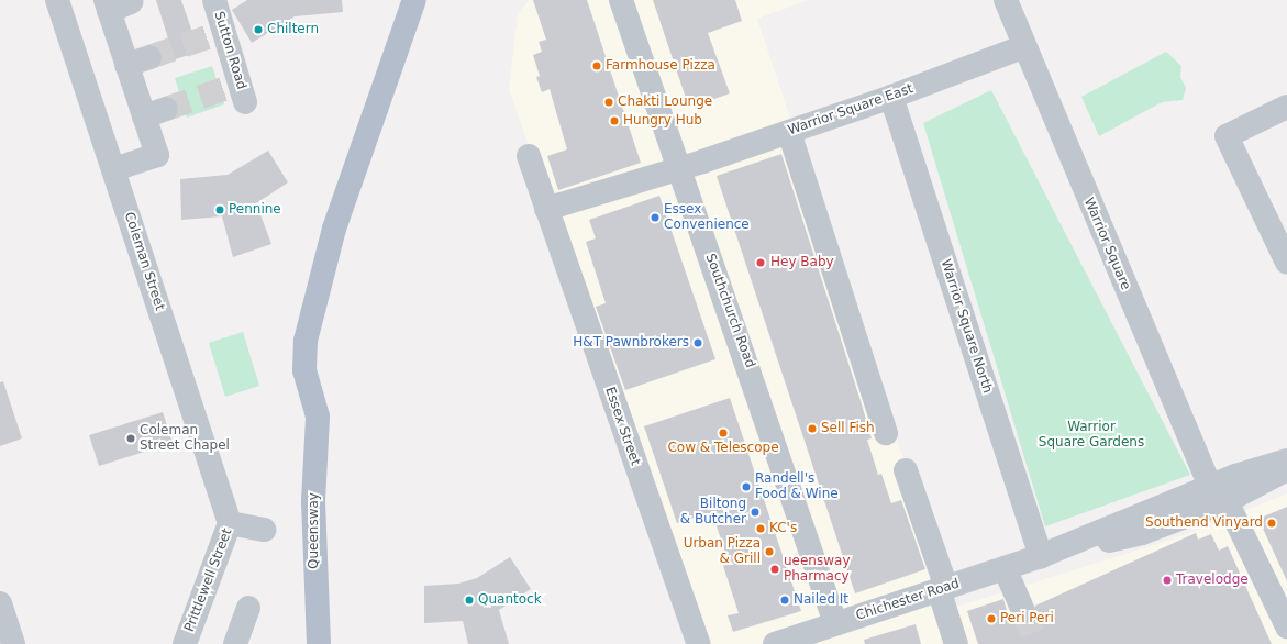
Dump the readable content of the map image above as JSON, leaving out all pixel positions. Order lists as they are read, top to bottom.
{
  "streets": {
    "main road": ["Queensway"],
    "street": [
      "Sutton Road",
      "Warrior Square East",
      "Warrior Square",
      "Coleman Street",
      "Southchurch Road",
      "Warrior Square North",
      "Essex Street",
      "Prittlewell Street",
      "Chichester Road"
    ]
  },
  "crossings": [
    ["Warrior Square East", "Warrior Square"],
    ["Warrior Square East", "Southchurch Road"],
    ["Warrior Square East", "Warrior Square North"],
    ["Warrior Square", "Chichester Road"],
    ["Coleman Street", "Prittlewell Street"],
    ["Southchurch Road", "Chichester Road"],
    ["Warrior Square North", "Chichester Road"]
  ],
  "parks": ["Warrior Square Gardens"],
  "places": [
    "Chiltern",
    "Farmhouse Pizza",
    "Chakti Lounge",
    "Hungry Hub",
    "Pennine",
    "Essex Convenience",
    "Hey Baby",
    "H&T Pawnbrokers",
    "Sell Fish",
    "Cow & Telescope",
    "Coleman Street Chapel",
    "Randell's Food & Wine",
    "Biltong & Butcher",
    "Southend Vinyard",
    "KC's",
    "Urban Pizza & Grill",
    "ueensway Pharmacy",
    "Travelodge",
    "Quantock",
    "Nailed It",
    "Peri Peri"
  ]
}
